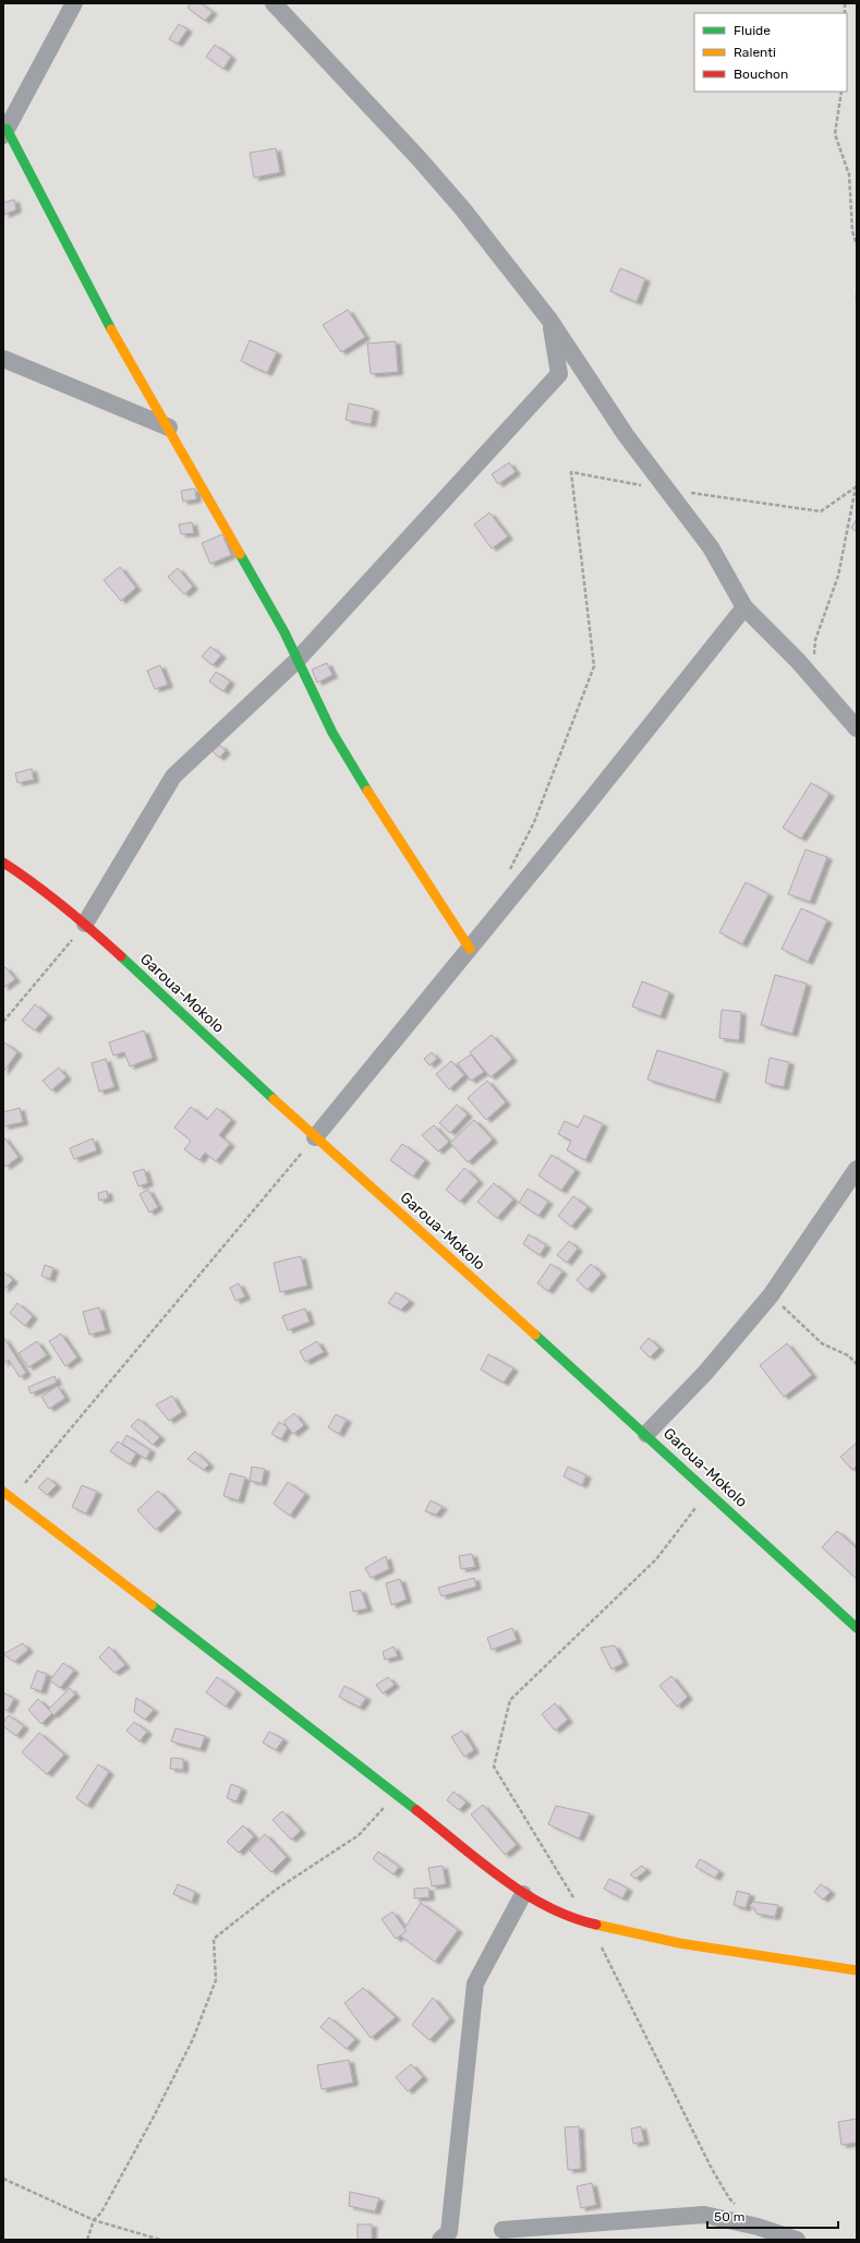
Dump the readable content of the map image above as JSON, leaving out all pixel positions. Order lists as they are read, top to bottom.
{
  "streets": {
    "street": ["Garoua-Mokolo"]
  },
  "legend": ["Fluide", "Ralenti", "Bouchon"],
  "scale_bar": "50 m"
}
